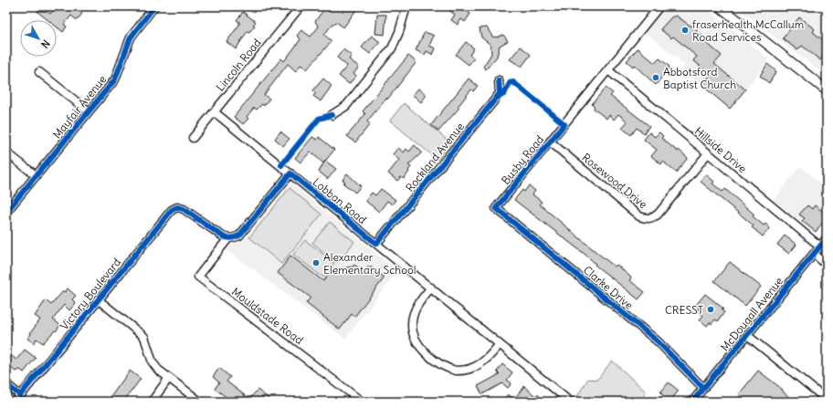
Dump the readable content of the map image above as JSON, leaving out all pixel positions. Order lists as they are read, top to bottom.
{
  "streets": {
    "street": [
      "Lincoln Road",
      "Mayfair Avenue",
      "Hillside Drive",
      "Rockland Avenue",
      "Busby Road",
      "Rosewood Drive",
      "Lobban Road",
      "Clarke Drive",
      "Victory Boulevard",
      "McDougall Avenue",
      "Mouldstade Road"
    ]
  },
  "crossings": [
    ["Lincoln Road", "Lobban Road"],
    ["Hillside Drive", "Busby Road"],
    ["Hillside Drive", "Rosewood Drive"],
    ["Hillside Drive", "McDougall Avenue"],
    ["Rockland Avenue", "Lobban Road"],
    ["Busby Road", "Rosewood Drive"],
    ["Busby Road", "Clarke Drive"],
    ["Clarke Drive", "McDougall Avenue"],
    ["Victory Boulevard", "Mouldstade Road"]
  ],
  "places": [
    "fraserhealth McCallum Road Services",
    "Abbotsford Baptist Church",
    "Alexander Elementary School",
    "CRESST"
  ],
  "north": "bottom right"
}
